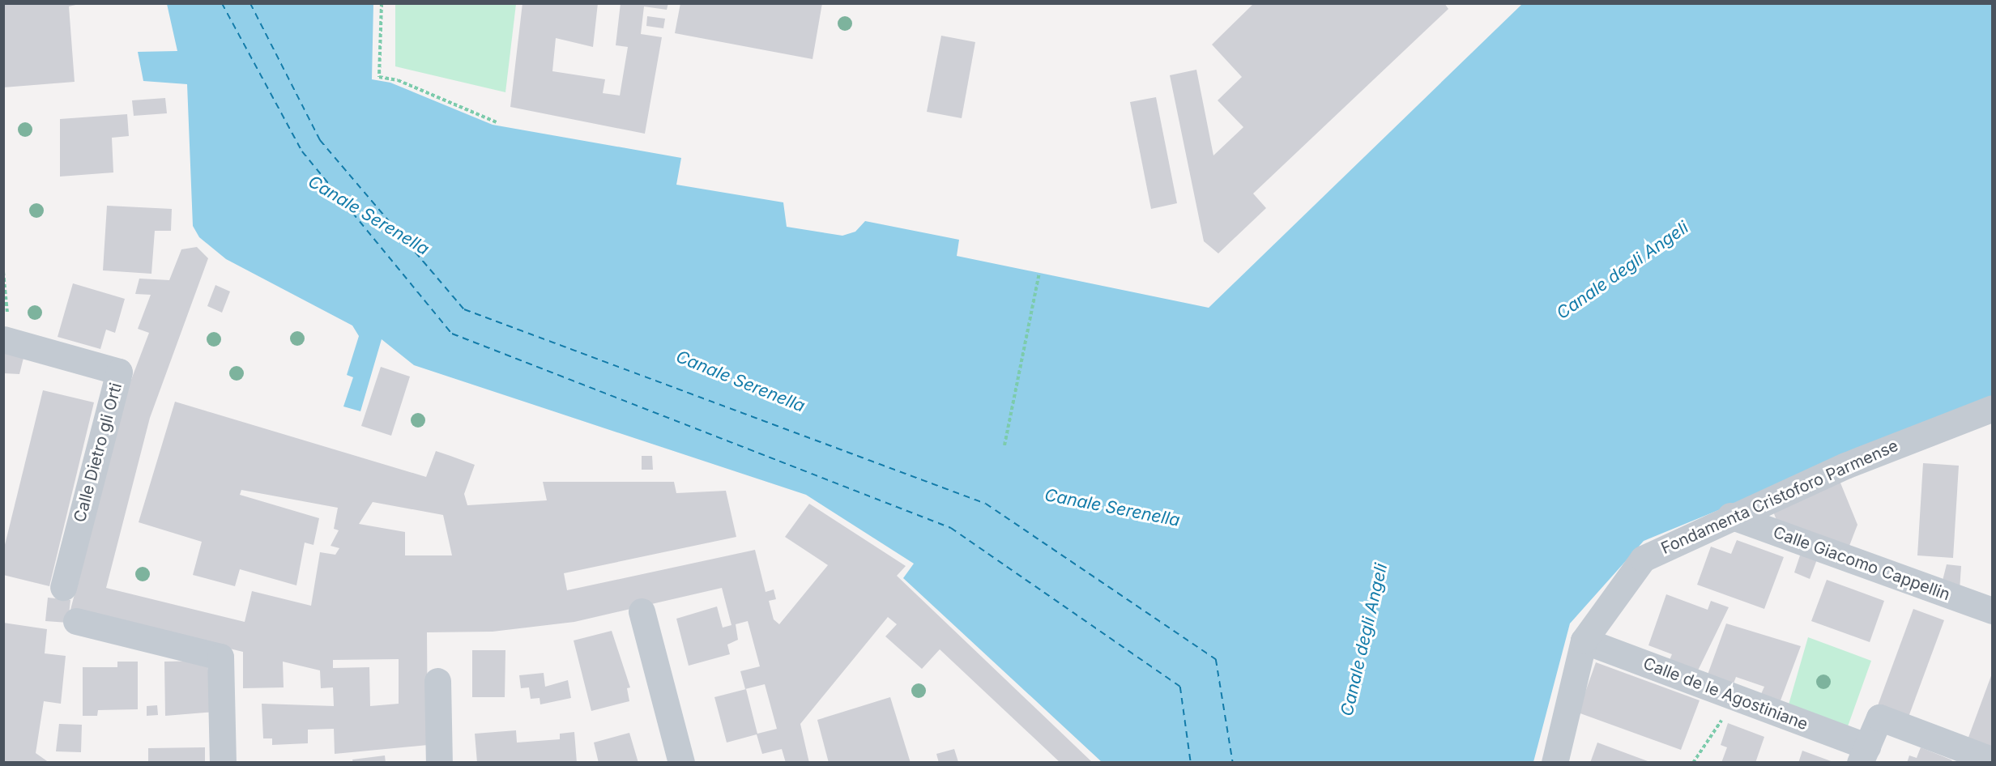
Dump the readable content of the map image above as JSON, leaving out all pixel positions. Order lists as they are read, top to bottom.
{
  "streets": {
    "street": [
      "Calle Dietro gli Orti",
      "Fondamenta Cristoforo Parmense",
      "Calle Giacomo Cappellin",
      "Calle de le Agostiniane"
    ]
  },
  "crossings": [
    ["Fondamenta Cristoforo Parmense", "Calle Giacomo Cappellin"],
    ["Fondamenta Cristoforo Parmense", "Calle de le Agostiniane"]
  ],
  "water": ["Canale Serenella", "Canale degli Angeli"]
}
